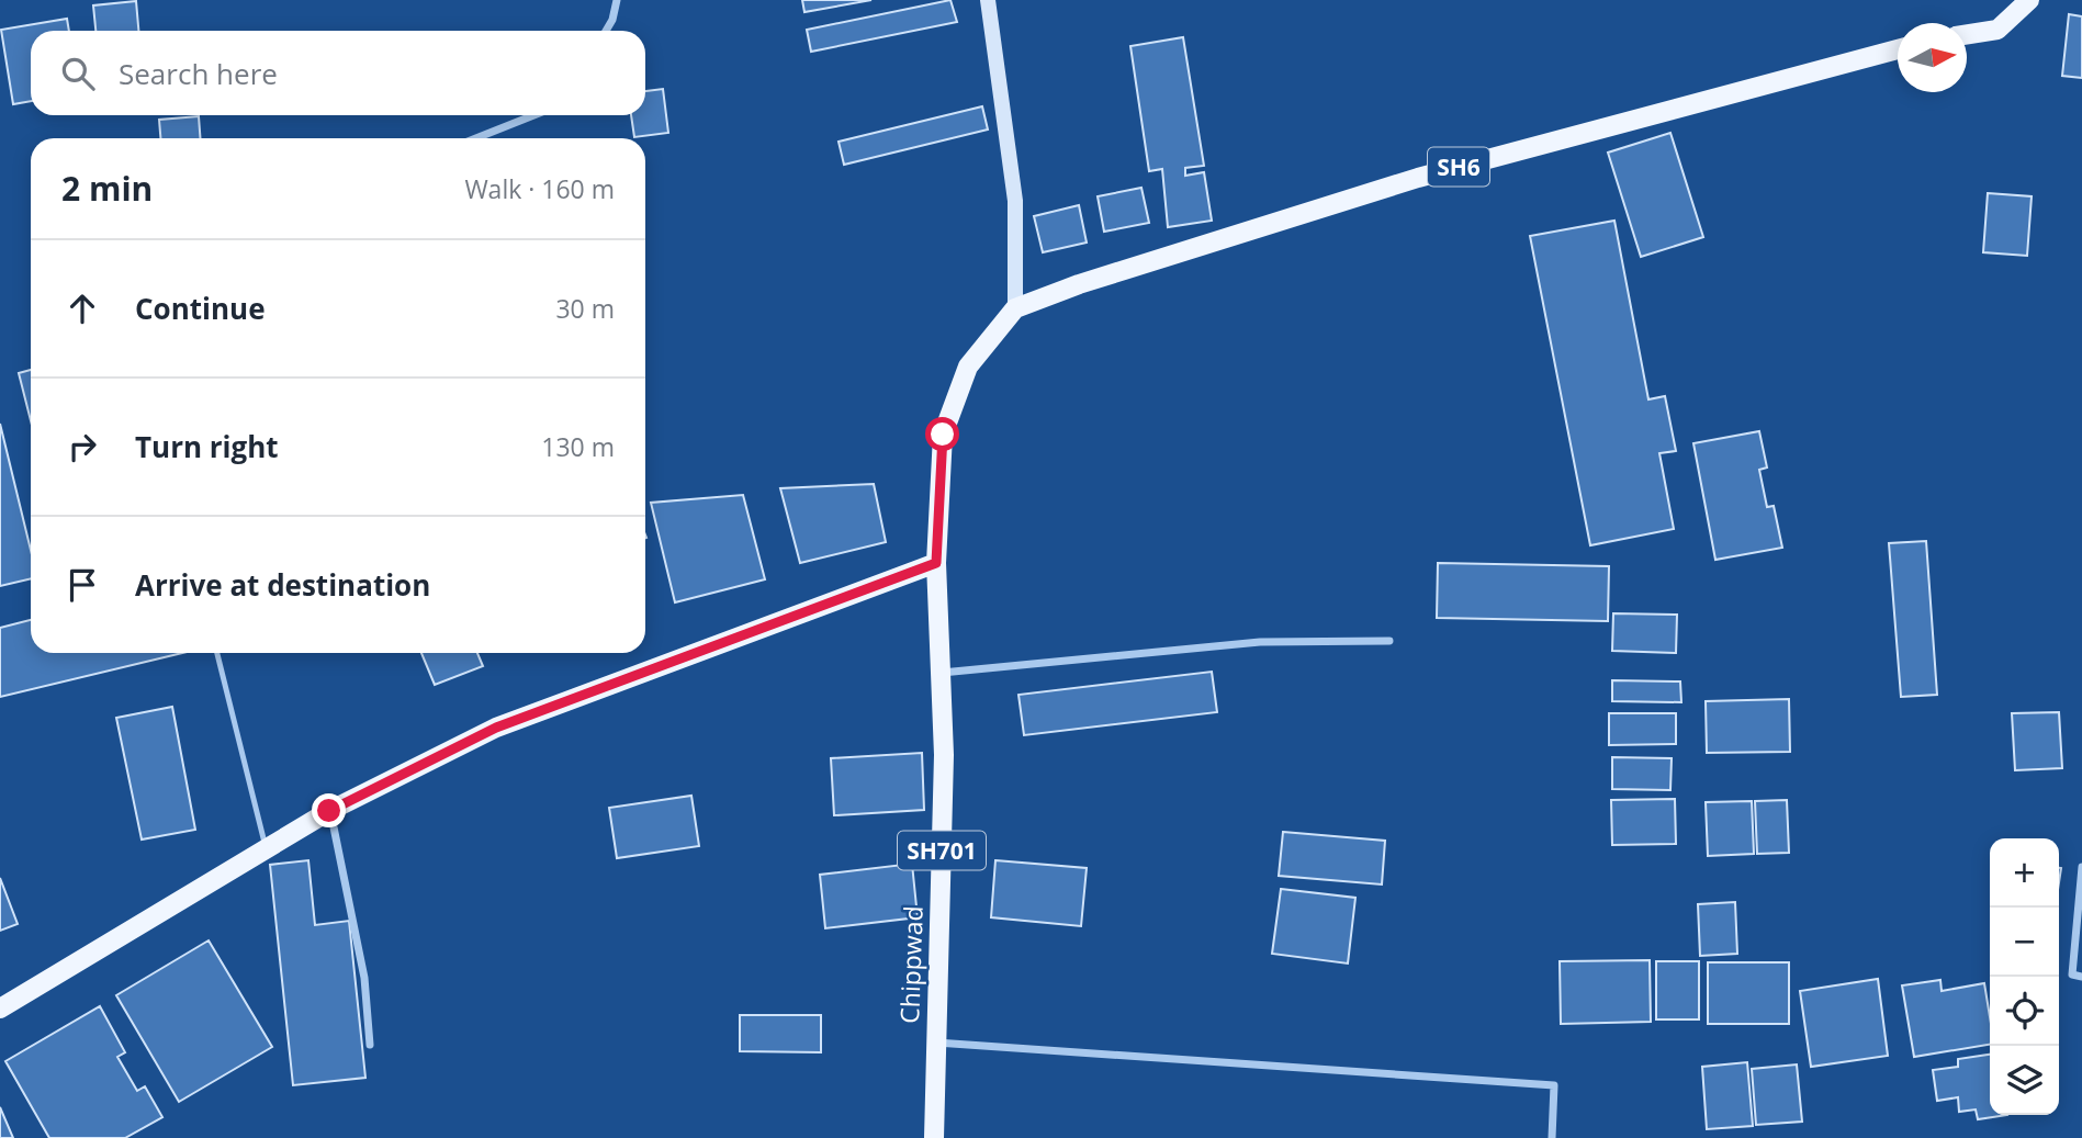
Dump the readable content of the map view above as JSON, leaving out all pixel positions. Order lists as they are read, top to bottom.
{
  "streets": {
    "main road": ["SH6", "SH701", "Chippwad"]
  },
  "crossings": [
    ["SH6", "Chippwad"]
  ],
  "north": "right",
  "page": {
    "search": "Search here",
    "heading": ["2 min", "Walk · 160 m"],
    "list": [
      ["Continue", "30 m"],
      ["Turn right", "130 m"],
      "Arrive at destination"
    ],
    "map_buttons": ["+", "−"]
  }
}
